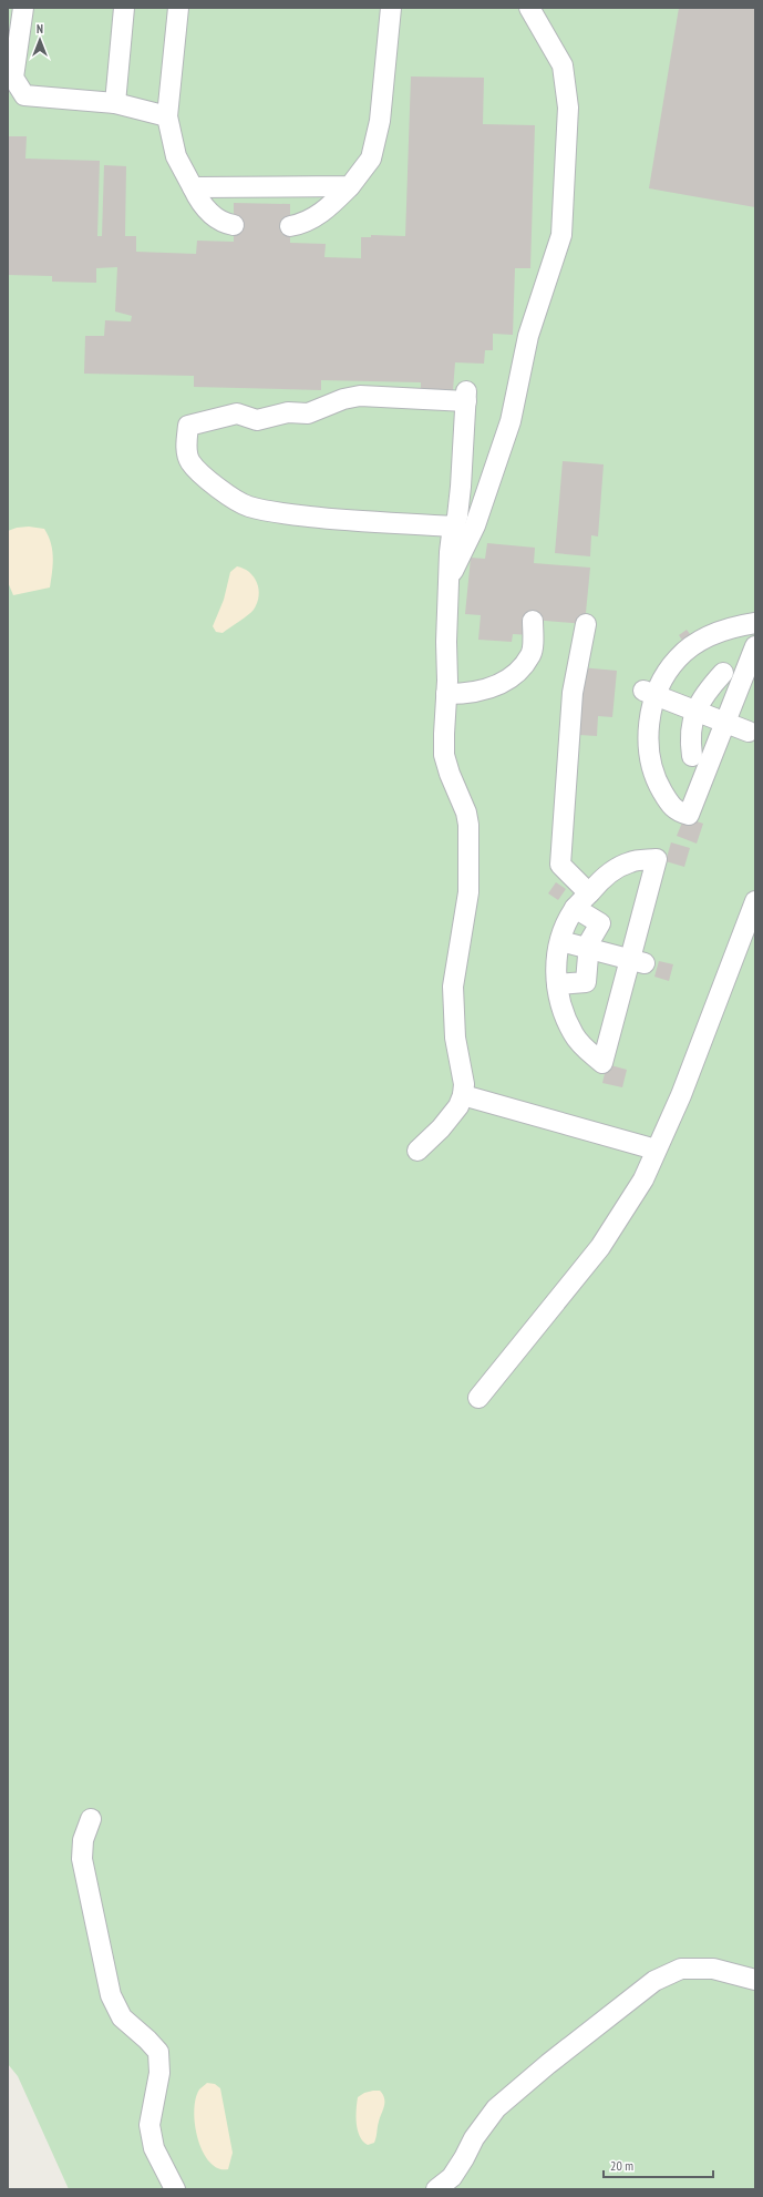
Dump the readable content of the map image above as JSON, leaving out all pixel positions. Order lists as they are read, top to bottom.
{
  "scale_bar": "20 m",
  "north": "top"
}
